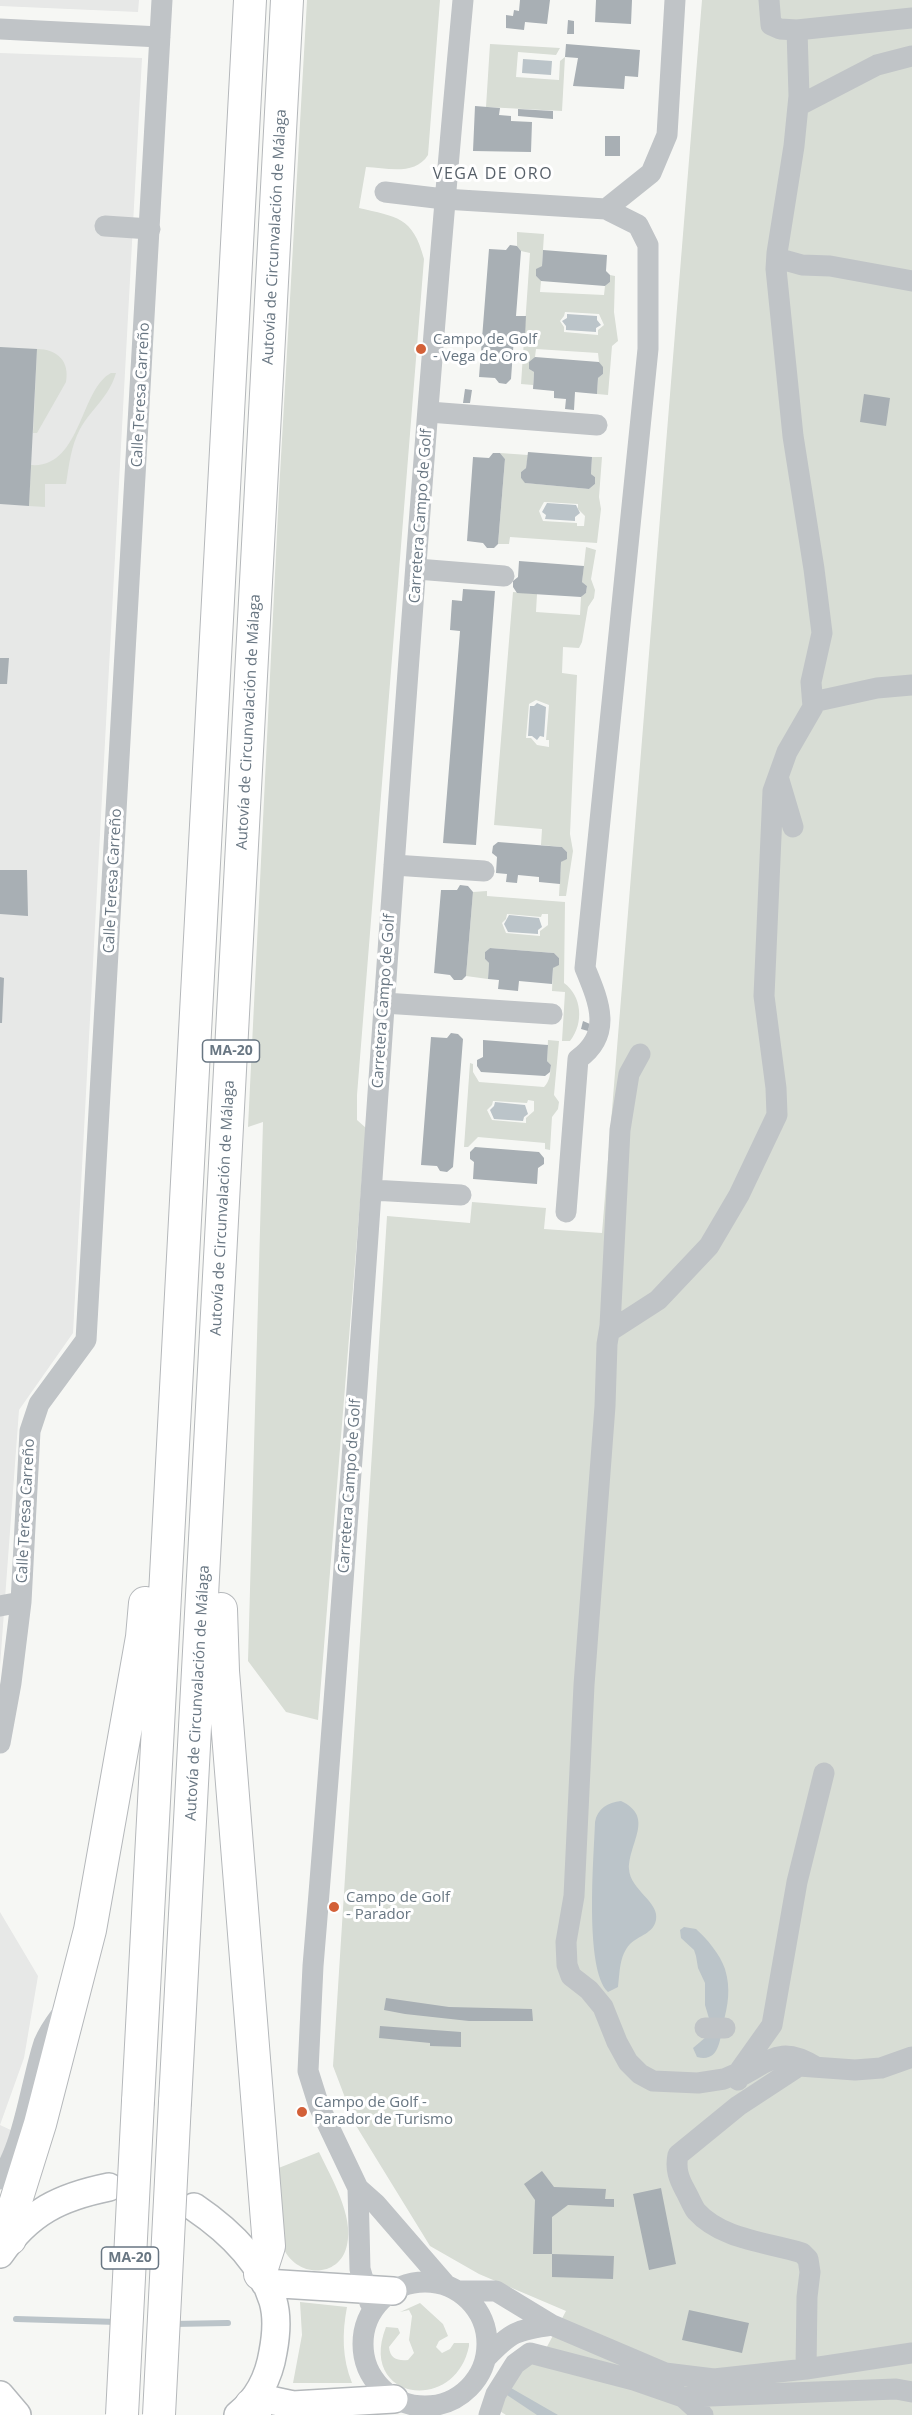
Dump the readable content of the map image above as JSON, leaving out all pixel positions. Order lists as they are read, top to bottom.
{
  "streets": {
    "highway": ["Autovía de Circunvalación de Málaga", "MA-20"],
    "street": ["Calle Teresa Carreño", "Carretera Campo de Golf"]
  },
  "districts": ["VEGA DE ORO"],
  "places": ["Campo de Golf - Vega de Oro", "Campo de Golf - Parador", "Campo de Golf - Parador de Turismo"]
}
